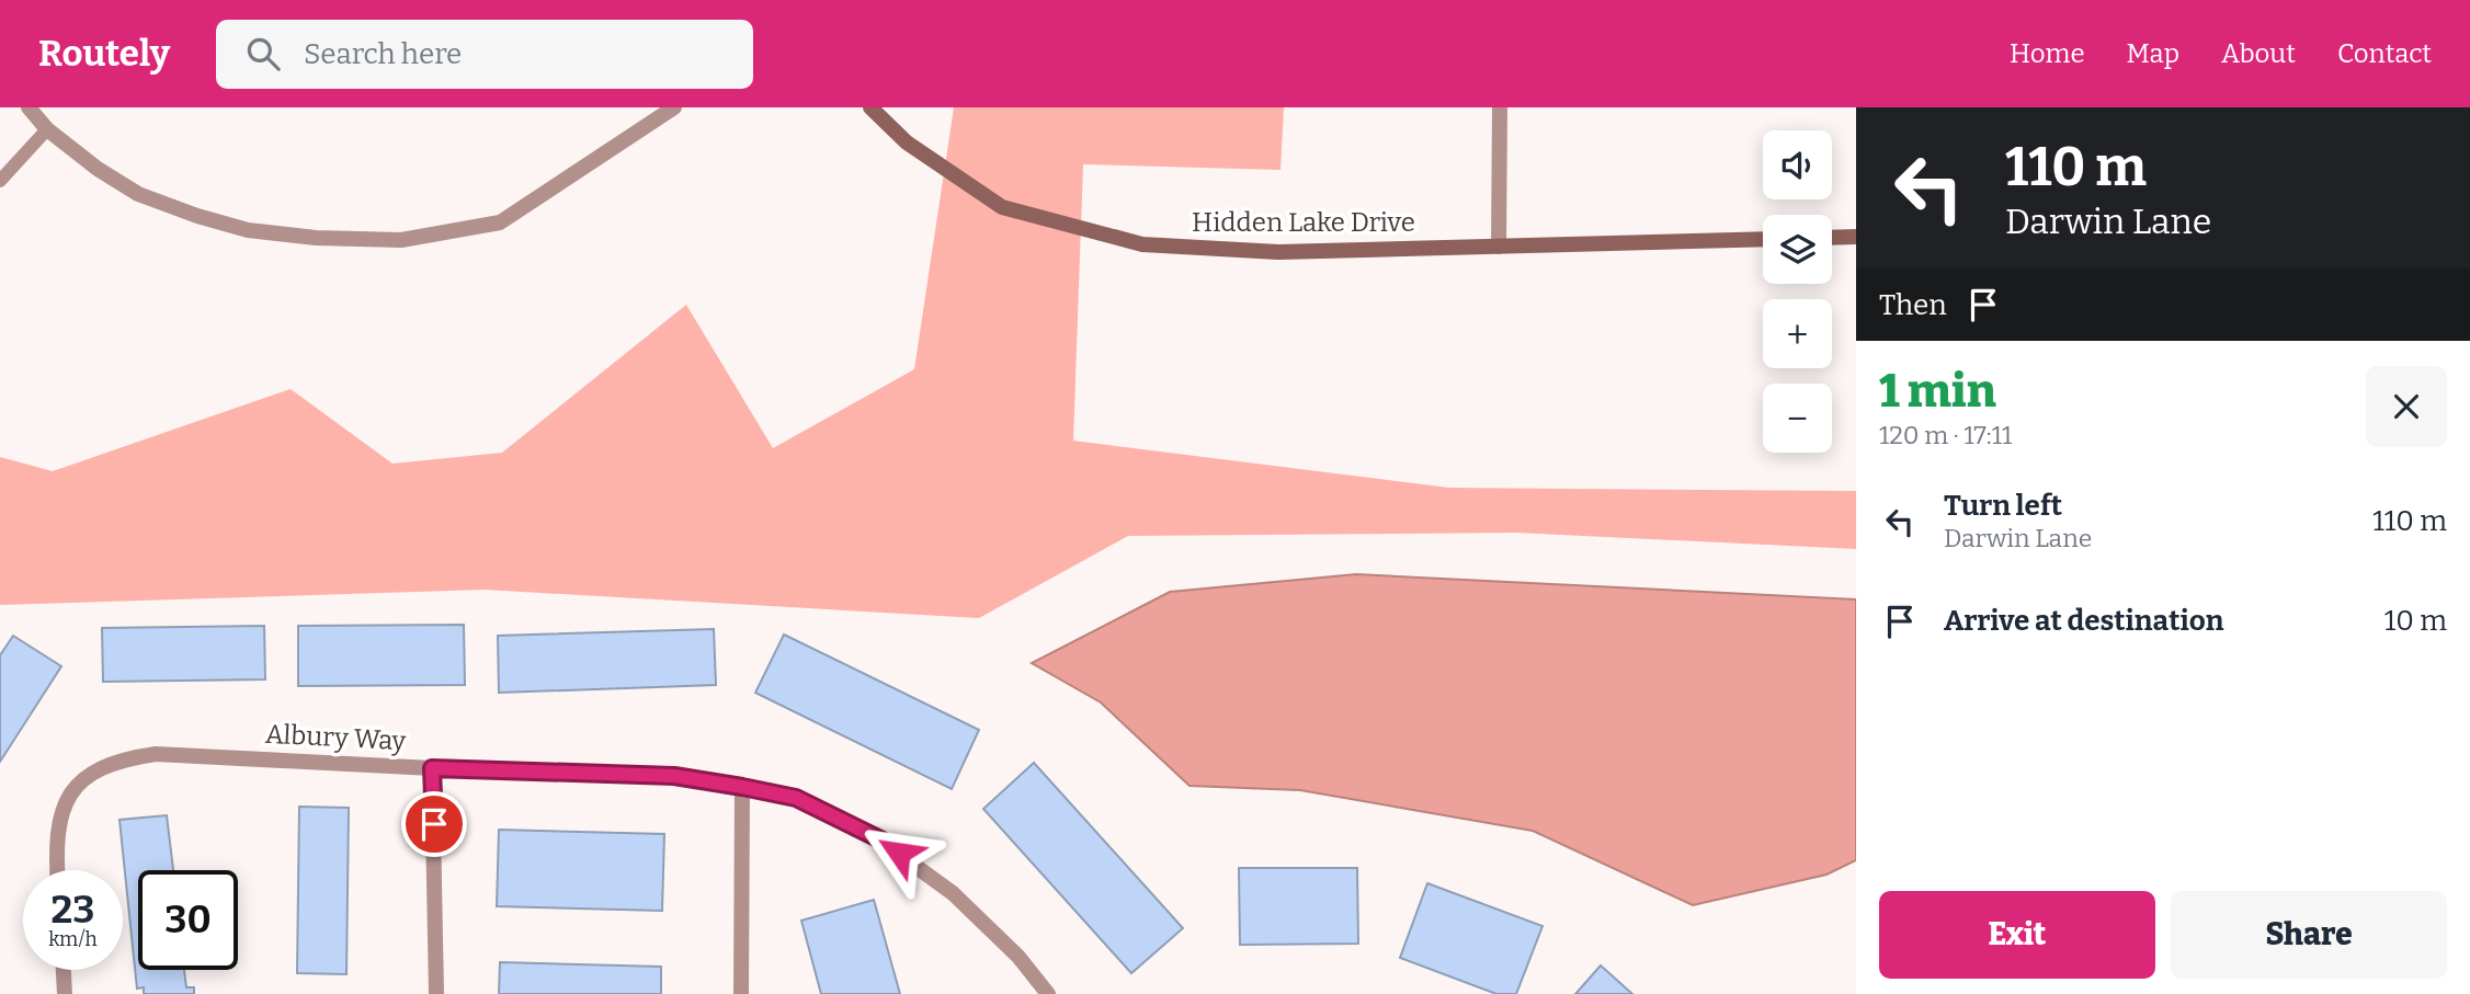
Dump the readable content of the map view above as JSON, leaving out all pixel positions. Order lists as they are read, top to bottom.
{
  "streets": {
    "street": ["Hidden Lake Drive", "Albury Way"]
  },
  "page": {
    "header": "Routely",
    "search": "Search here",
    "nav": [
      "Home",
      "Map",
      "About",
      "Contact"
    ],
    "turn": ["110 m", "Darwin Lane"],
    "map_buttons": ["+", "−"],
    "then": "Then",
    "heading": ["1 min", "120 m · 17:11"],
    "list": [
      {
        "name": "Turn left",
        "note": "Darwin Lane",
        "value": "110 m"
      },
      {
        "name": "Arrive at destination",
        "value": "10 m"
      }
    ],
    "speed": "23 km/h",
    "limit": "30",
    "buttons": ["Exit", "Share"]
  }
}
